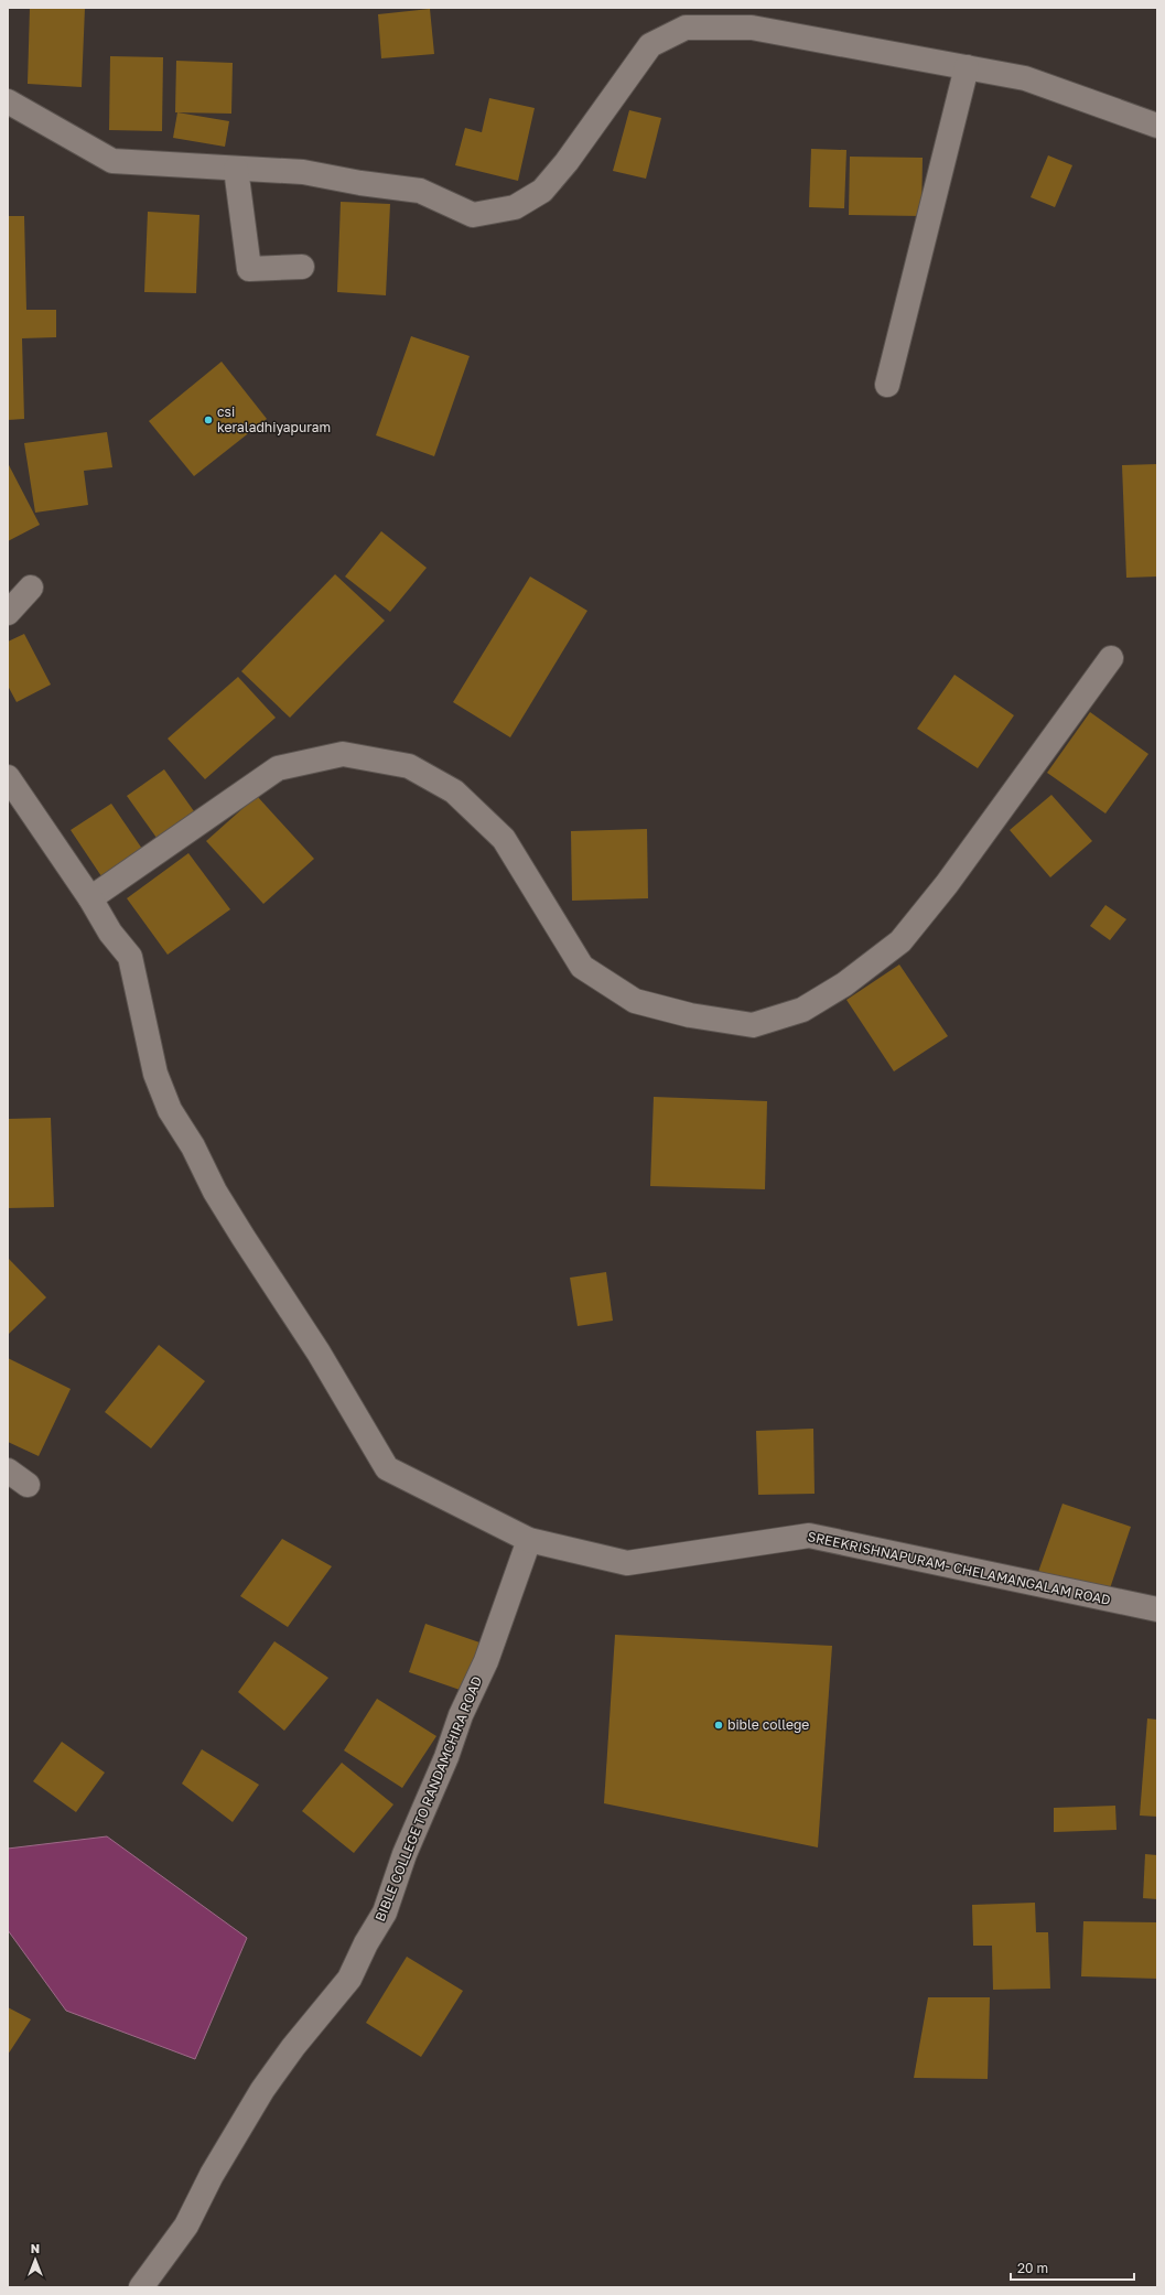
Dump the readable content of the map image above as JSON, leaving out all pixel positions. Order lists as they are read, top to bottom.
{
  "streets": {
    "street": ["SREEKRISHNAPURAM- CHELAMANGALAM ROAD", "BIBLE COLLEGE TO RANDAMCHIRA ROAD"]
  },
  "crossings": [
    ["SREEKRISHNAPURAM- CHELAMANGALAM ROAD", "BIBLE COLLEGE TO RANDAMCHIRA ROAD"]
  ],
  "places": ["csi keraladhiyapuram", "bible college"],
  "scale_bar": "20 m",
  "north": "top"
}
